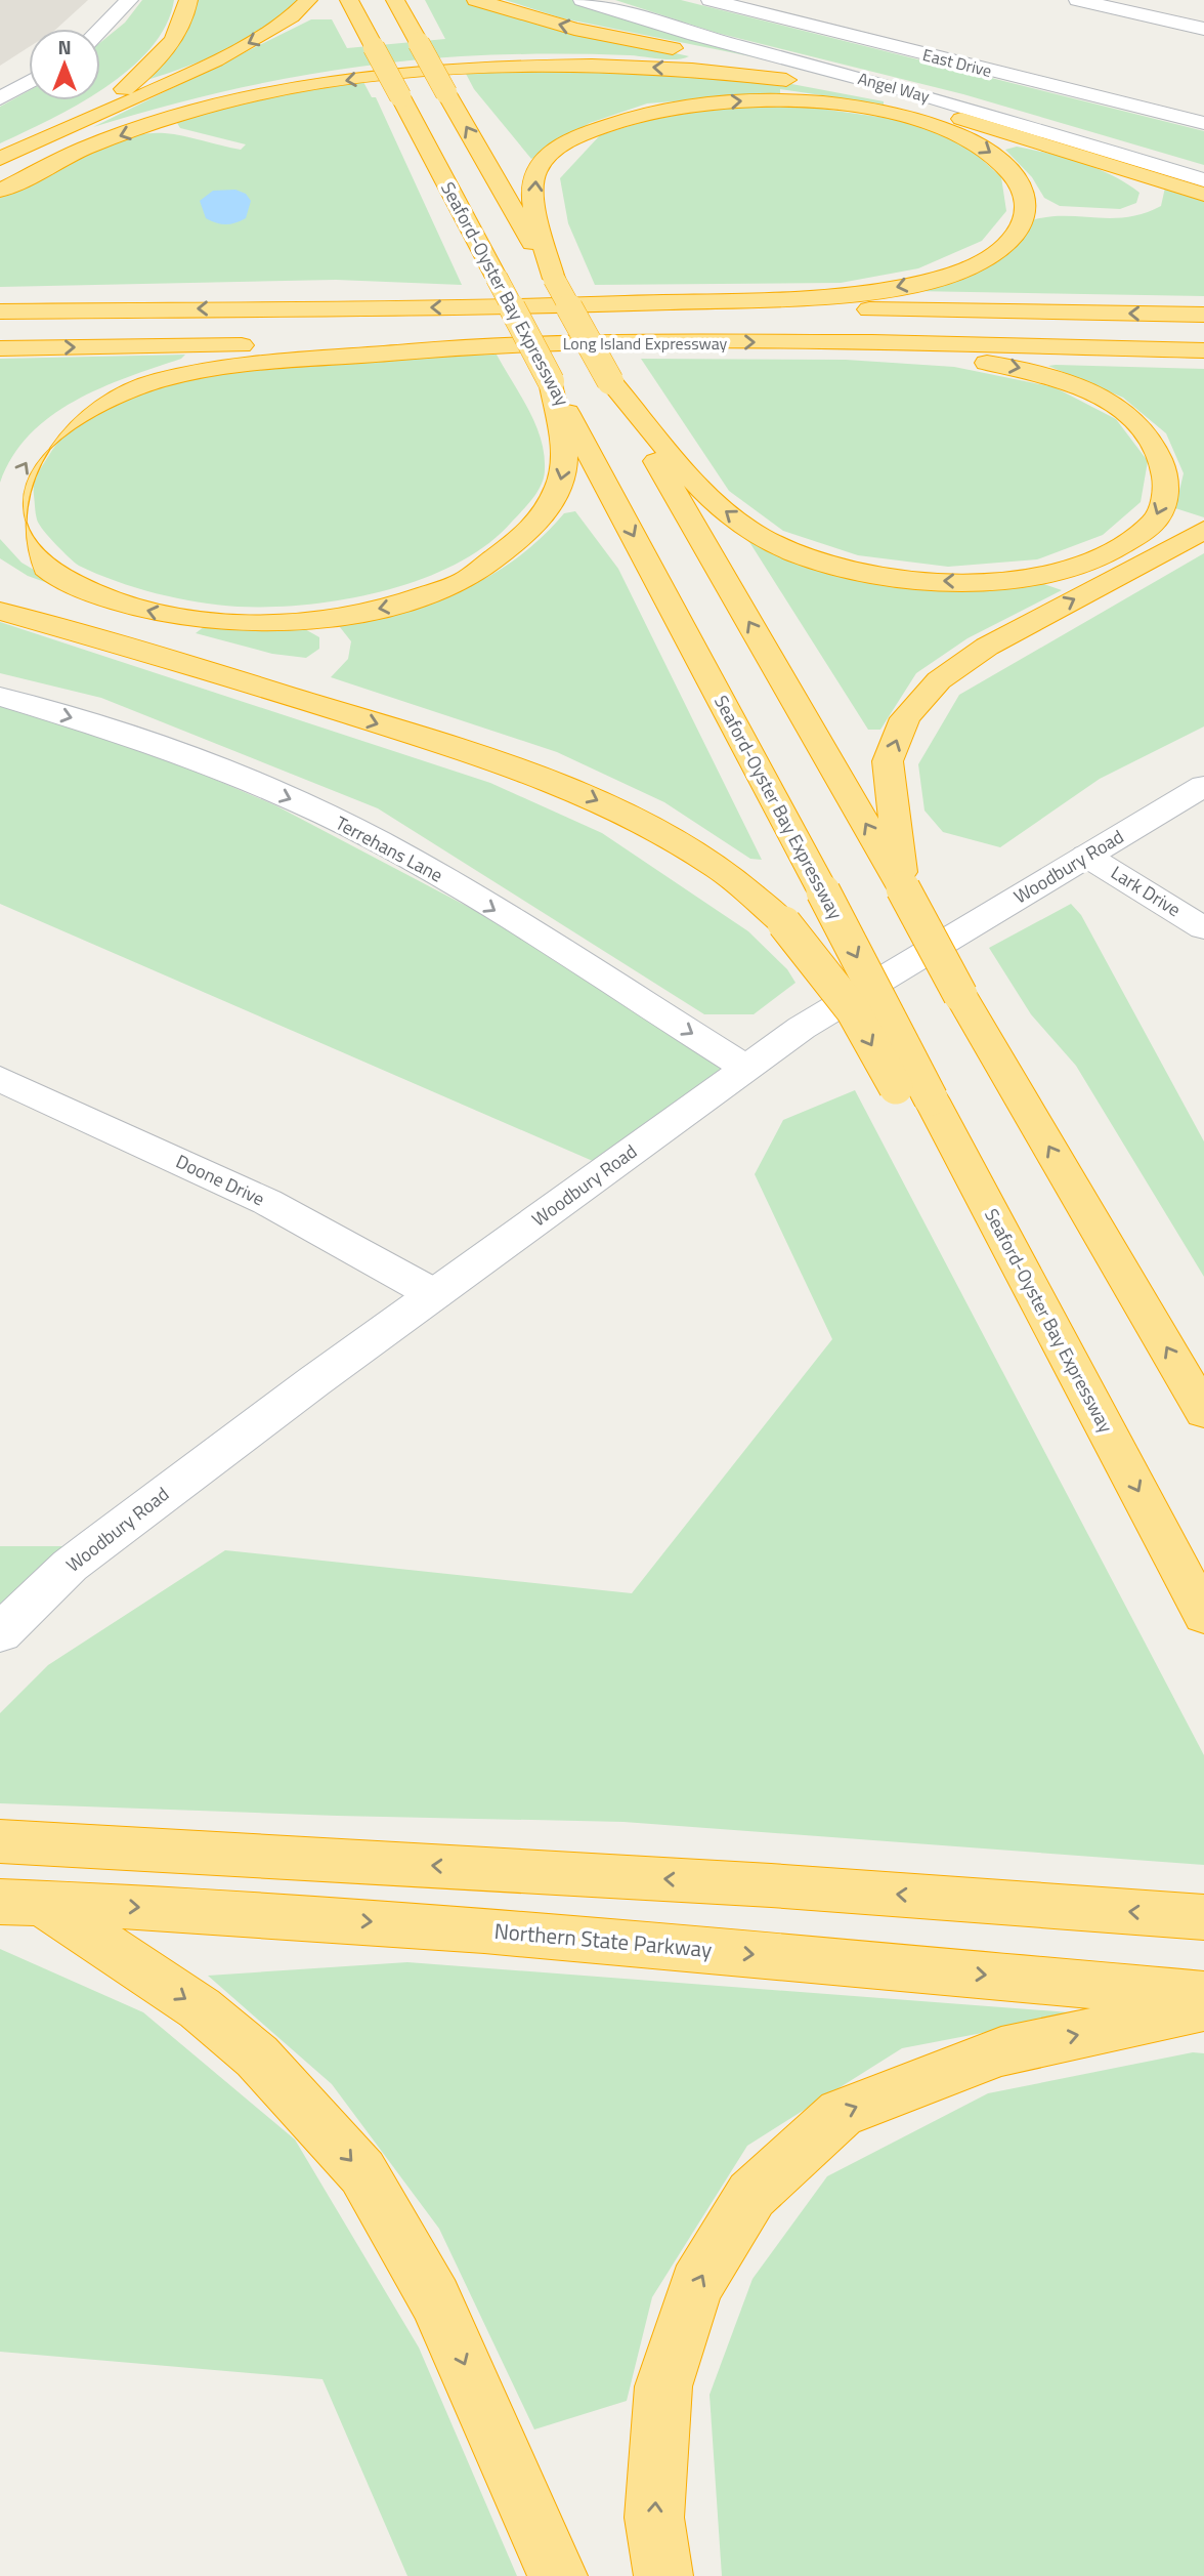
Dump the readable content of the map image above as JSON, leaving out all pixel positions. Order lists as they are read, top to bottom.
{
  "streets": {
    "highway": ["Seaford-Oyster Bay Expressway", "Long Island Expressway", "Northern State Parkway"],
    "main road": [
      "East Drive",
      "Angel Way",
      "Terrehans Lane",
      "Woodbury Road",
      "Lark Drive",
      "Doone Drive"
    ]
  },
  "crossings": [
    ["Terrehans Lane", "Woodbury Road"],
    ["Woodbury Road", "Lark Drive"],
    ["Woodbury Road", "Doone Drive"]
  ],
  "one_way": ["Terrehans Lane"],
  "north": "top"
}
